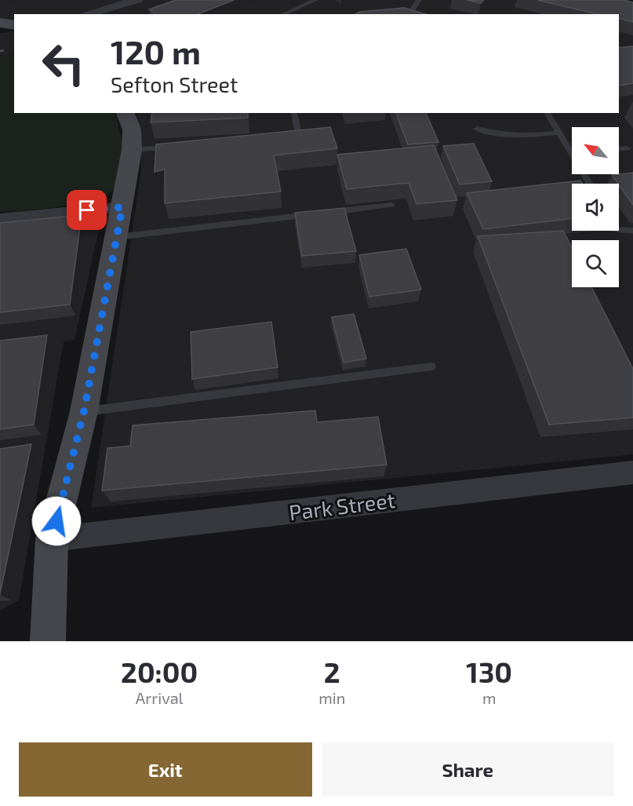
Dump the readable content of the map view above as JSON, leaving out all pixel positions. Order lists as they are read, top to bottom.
{
  "streets": {
    "street": ["Park Street"]
  },
  "north": "top left",
  "page": {
    "turn": ["120 m", "Sefton Street"],
    "eta": [
      "20:00",
      "Arrival",
      "2",
      "min",
      "130",
      "m"
    ],
    "buttons": ["Exit", "Share"]
  }
}
